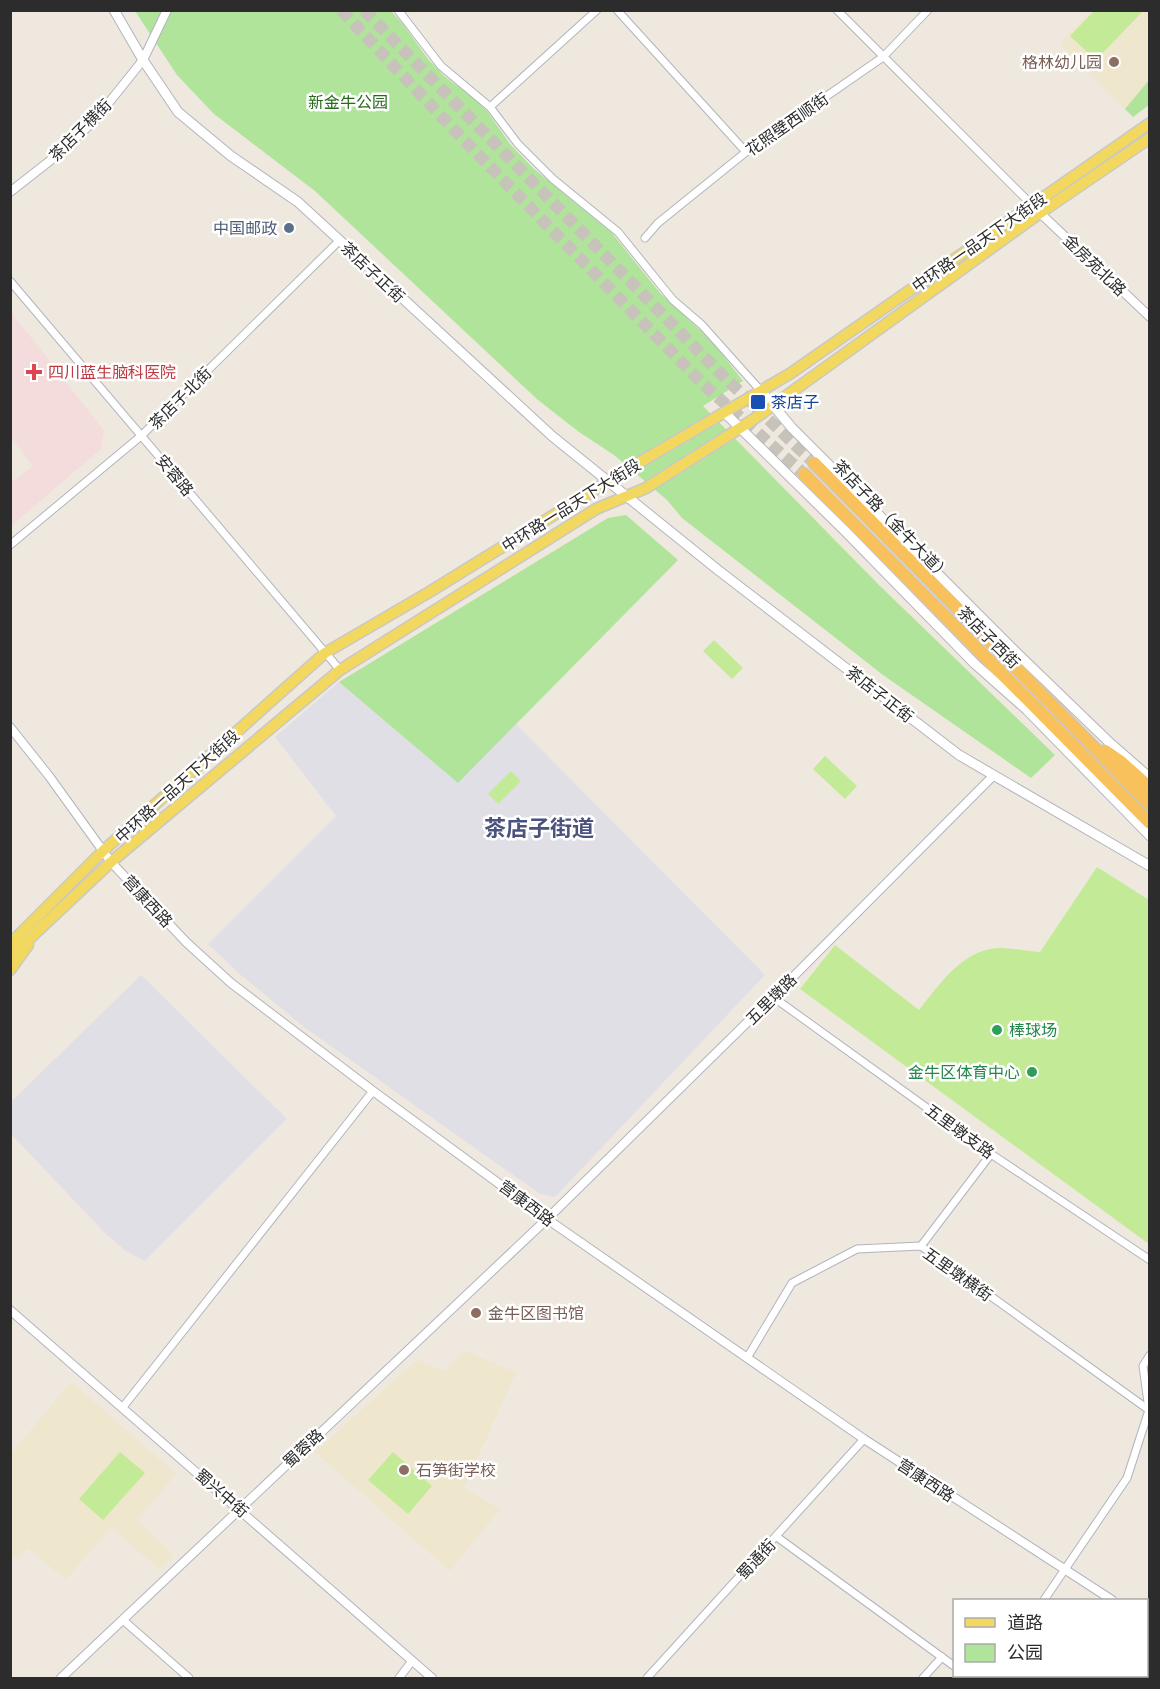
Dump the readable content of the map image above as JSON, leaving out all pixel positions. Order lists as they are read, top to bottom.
{
  "streets": {
    "highway": ["茶店子路（金牛大道）", "茶店子西街"],
    "main road": ["中环路一品天下大街段", "茶店子正街"],
    "street": [
      "花照壁西顺街",
      "茶店子横街",
      "金房苑北路",
      "茶店子北街",
      "安蓉路",
      "营康西路",
      "五里墩路",
      "五里墩支路",
      "五里墩横街",
      "蜀蓉路",
      "蜀兴中街",
      "蜀通街"
    ]
  },
  "crossings": [
    ["茶店子横街", "茶店子正街"],
    ["中环路一品天下大街段", "金房苑北路"],
    ["中环路一品天下大街段", "茶店子正街"],
    ["中环路一品天下大街段", "安蓉路"],
    ["中环路一品天下大街段", "营康西路"],
    ["茶店子正街", "茶店子北街"],
    ["茶店子正街", "五里墩路"],
    ["茶店子北街", "安蓉路"],
    ["营康西路", "五里墩路"],
    ["营康西路", "五里墩横街"],
    ["营康西路", "蜀蓉路"],
    ["营康西路", "蜀通街"],
    ["五里墩路", "五里墩支路"],
    ["五里墩路", "蜀蓉路"],
    ["蜀蓉路", "蜀兴中街"]
  ],
  "districts": ["茶店子街道"],
  "parks": ["新金牛公园"],
  "places": {
    "other": [
      "格林幼儿园",
      "中国邮政",
      "棒球场",
      "金牛区体育中心",
      "金牛区图书馆",
      "石笋街学校"
    ],
    "health": ["四川蓝生脑科医院"],
    "transit": ["茶店子"]
  },
  "legend": ["道路", "公园"]
}
